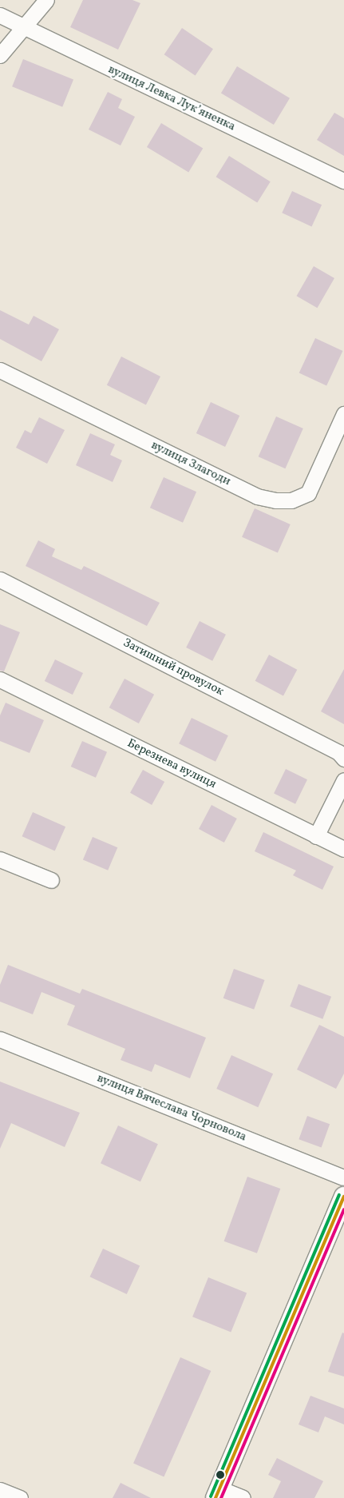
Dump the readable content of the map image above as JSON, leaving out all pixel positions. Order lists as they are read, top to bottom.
{
  "streets": {
    "street": [
      "вулиця Левка Лукʼяненка",
      "вулиця Злагоди",
      "Затишний провулок",
      "Березнева вулиця",
      "вулиця Вячеслава Чорновола"
    ]
  }
}
